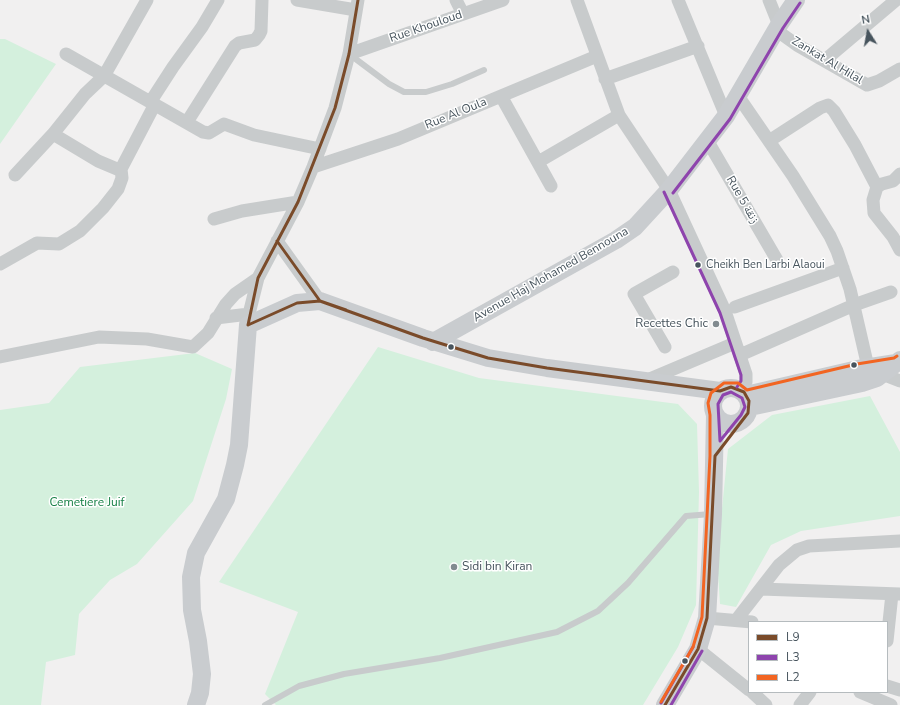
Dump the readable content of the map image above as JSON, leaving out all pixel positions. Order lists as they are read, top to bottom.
{
  "streets": {
    "street": [
      "Rue Khouloud",
      "Zankat Al Hilal",
      "Rue Al Oula",
      "Rue 5 زنقة",
      "Avenue Haj Mohamed Bennouna"
    ]
  },
  "crossings": [
    ["Zankat Al Hilal", "Avenue Haj Mohamed Bennouna"],
    ["Rue 5 زنقة", "Avenue Haj Mohamed Bennouna"]
  ],
  "parks": ["Cemetiere Juif"],
  "places": ["Cheikh Ben Larbi Alaoui", "Recettes Chic", "Sidi bin Kiran"],
  "lines": ["transit line L9", "transit line L3", "transit line L2"],
  "legend": ["L9", "L3", "L2"],
  "north": "top"
}
